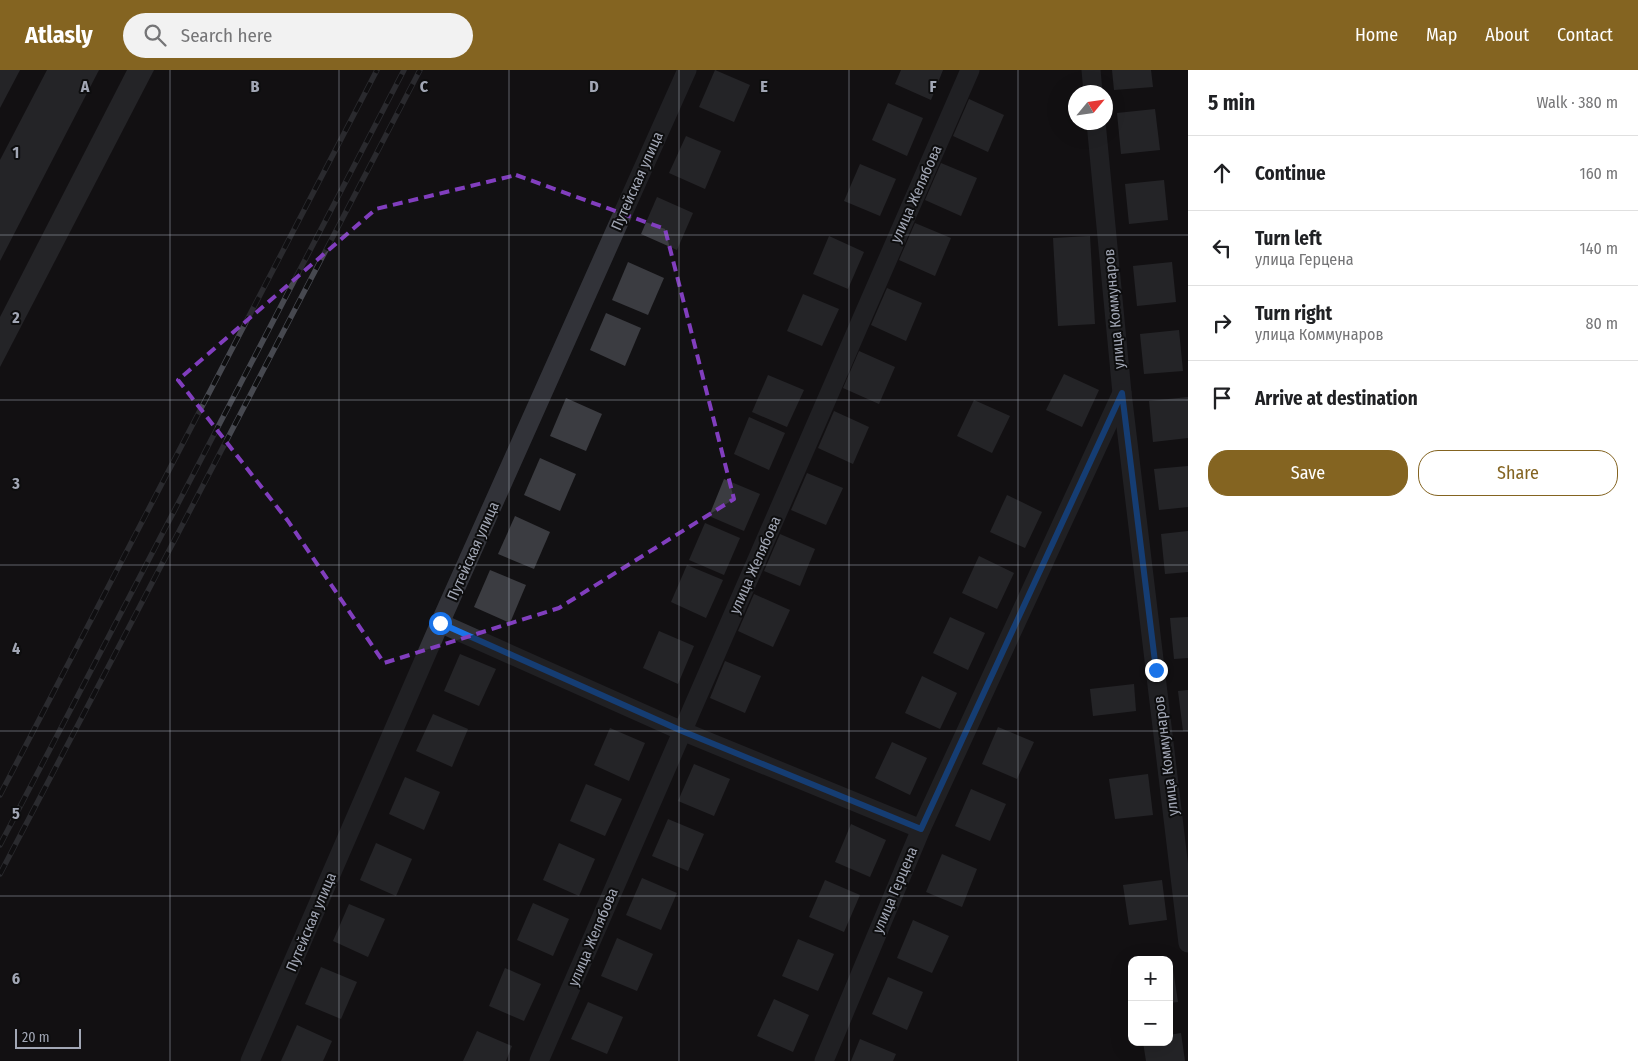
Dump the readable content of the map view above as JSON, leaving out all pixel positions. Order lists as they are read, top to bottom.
{
  "streets": {
    "street": [
      "Путейская улица",
      "улица Желябова",
      "улица Коммунаров",
      "улица Герцена"
    ]
  },
  "crossings": [
    ["улица Коммунаров", "улица Герцена"]
  ],
  "scale_bar": "20 m",
  "north": "top right",
  "page": {
    "header": "Atlasly",
    "search": "Search here",
    "nav": [
      "Home",
      "Map",
      "About",
      "Contact"
    ],
    "heading": ["5 min", "Walk · 380 m"],
    "list": [
      ["Continue", "160 m"],
      ["Turn left", "улица Герцена", "140 m"],
      ["Turn right", "улица Коммунаров", "80 m"],
      "Arrive at destination"
    ],
    "buttons": ["Save", "Share"],
    "map_buttons": ["+", "−"],
    "scale": "20 m"
  },
  "grid": {
    "columns": [
      "A",
      "B",
      "C",
      "D",
      "E",
      "F"
    ],
    "rows": [
      "1",
      "2",
      "3",
      "4",
      "5",
      "6"
    ]
  }
}
